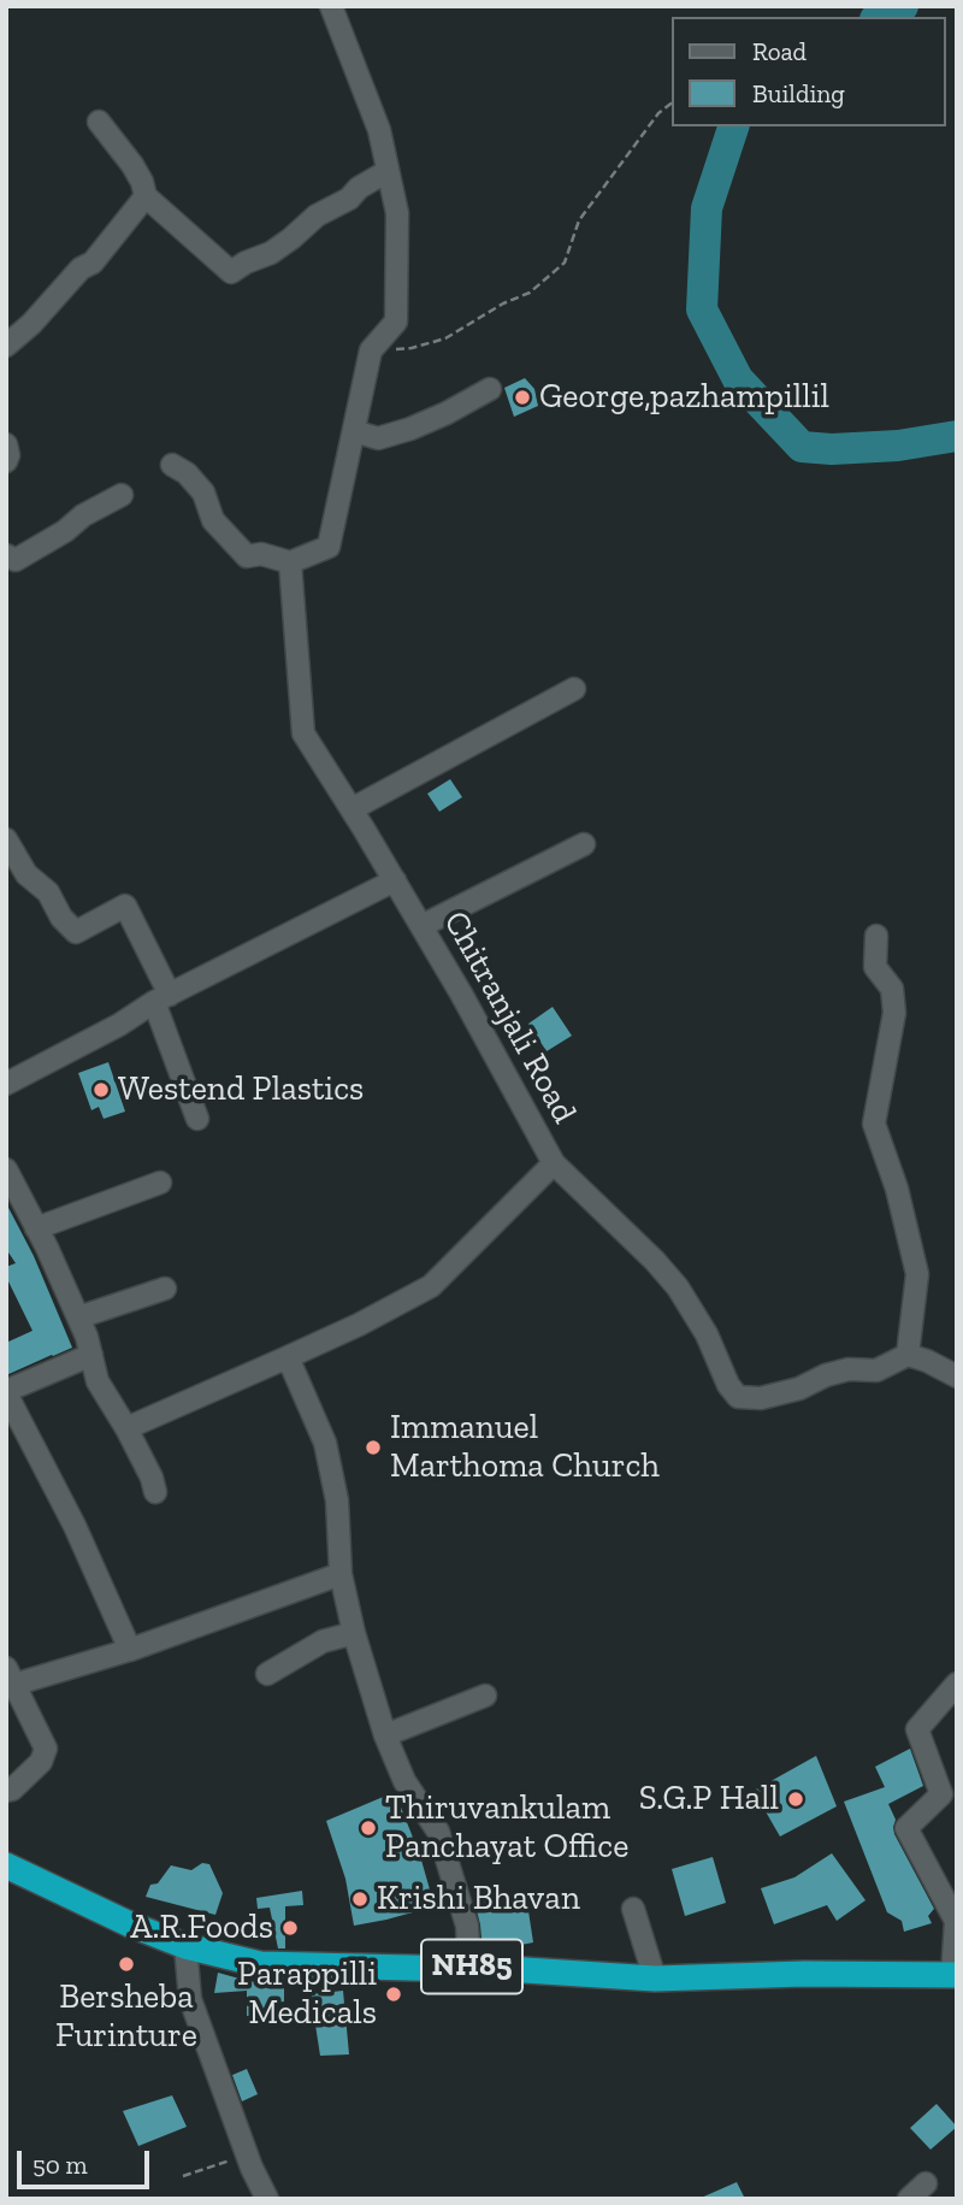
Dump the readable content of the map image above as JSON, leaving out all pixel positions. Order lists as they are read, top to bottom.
{
  "streets": {
    "highway": ["NH85"],
    "street": ["Chitranjali Road"]
  },
  "places": [
    "George,pazhampillil",
    "Westend Plastics",
    "Immanuel Marthoma Church",
    "S.G.P Hall",
    "Thiruvankulam Panchayat Office",
    "Krishi Bhavan",
    "A.R.Foods",
    "Bersheba Furinture",
    "Parappilli Medicals"
  ],
  "legend": ["Road", "Building"],
  "scale_bar": "50 m"
}
